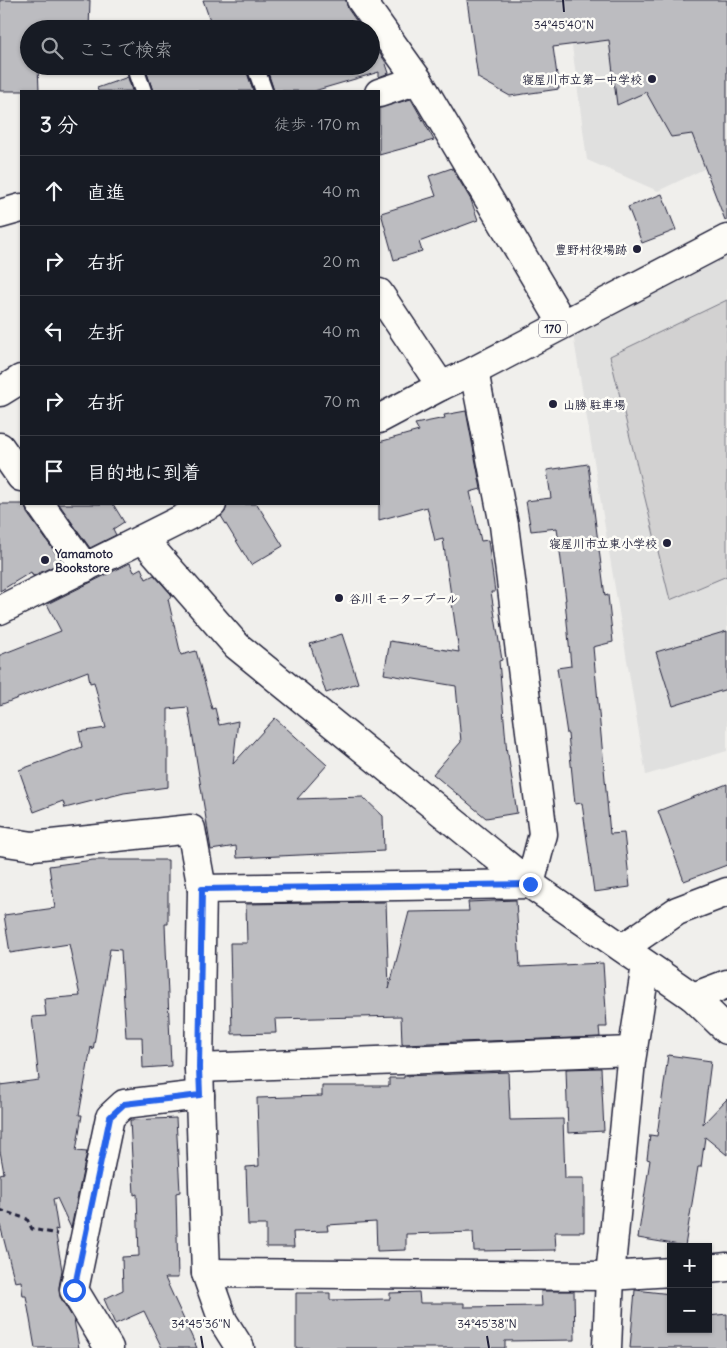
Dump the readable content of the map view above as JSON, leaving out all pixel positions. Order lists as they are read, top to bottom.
{
  "streets": {
    "main road": ["170"]
  },
  "places": [
    "寝屋川市立第一中学校",
    "豊野村役場跡",
    "山勝 駐車場",
    "寝屋川市立東小学校",
    "Yamamoto Bookstore",
    "谷川 モータープール"
  ],
  "page": {
    "search": "ここで検索",
    "heading": ["3 分", "徒歩 · 170 m"],
    "list": [
      ["直進", "40 m"],
      ["右折", "20 m"],
      ["左折", "40 m"],
      ["右折", "70 m"],
      "目的地に到着"
    ],
    "map_buttons": ["+", "−"]
  },
  "coordinates": ["34°45'40\"N", "34°45'36\"N", "34°45'38\"N"]
}
